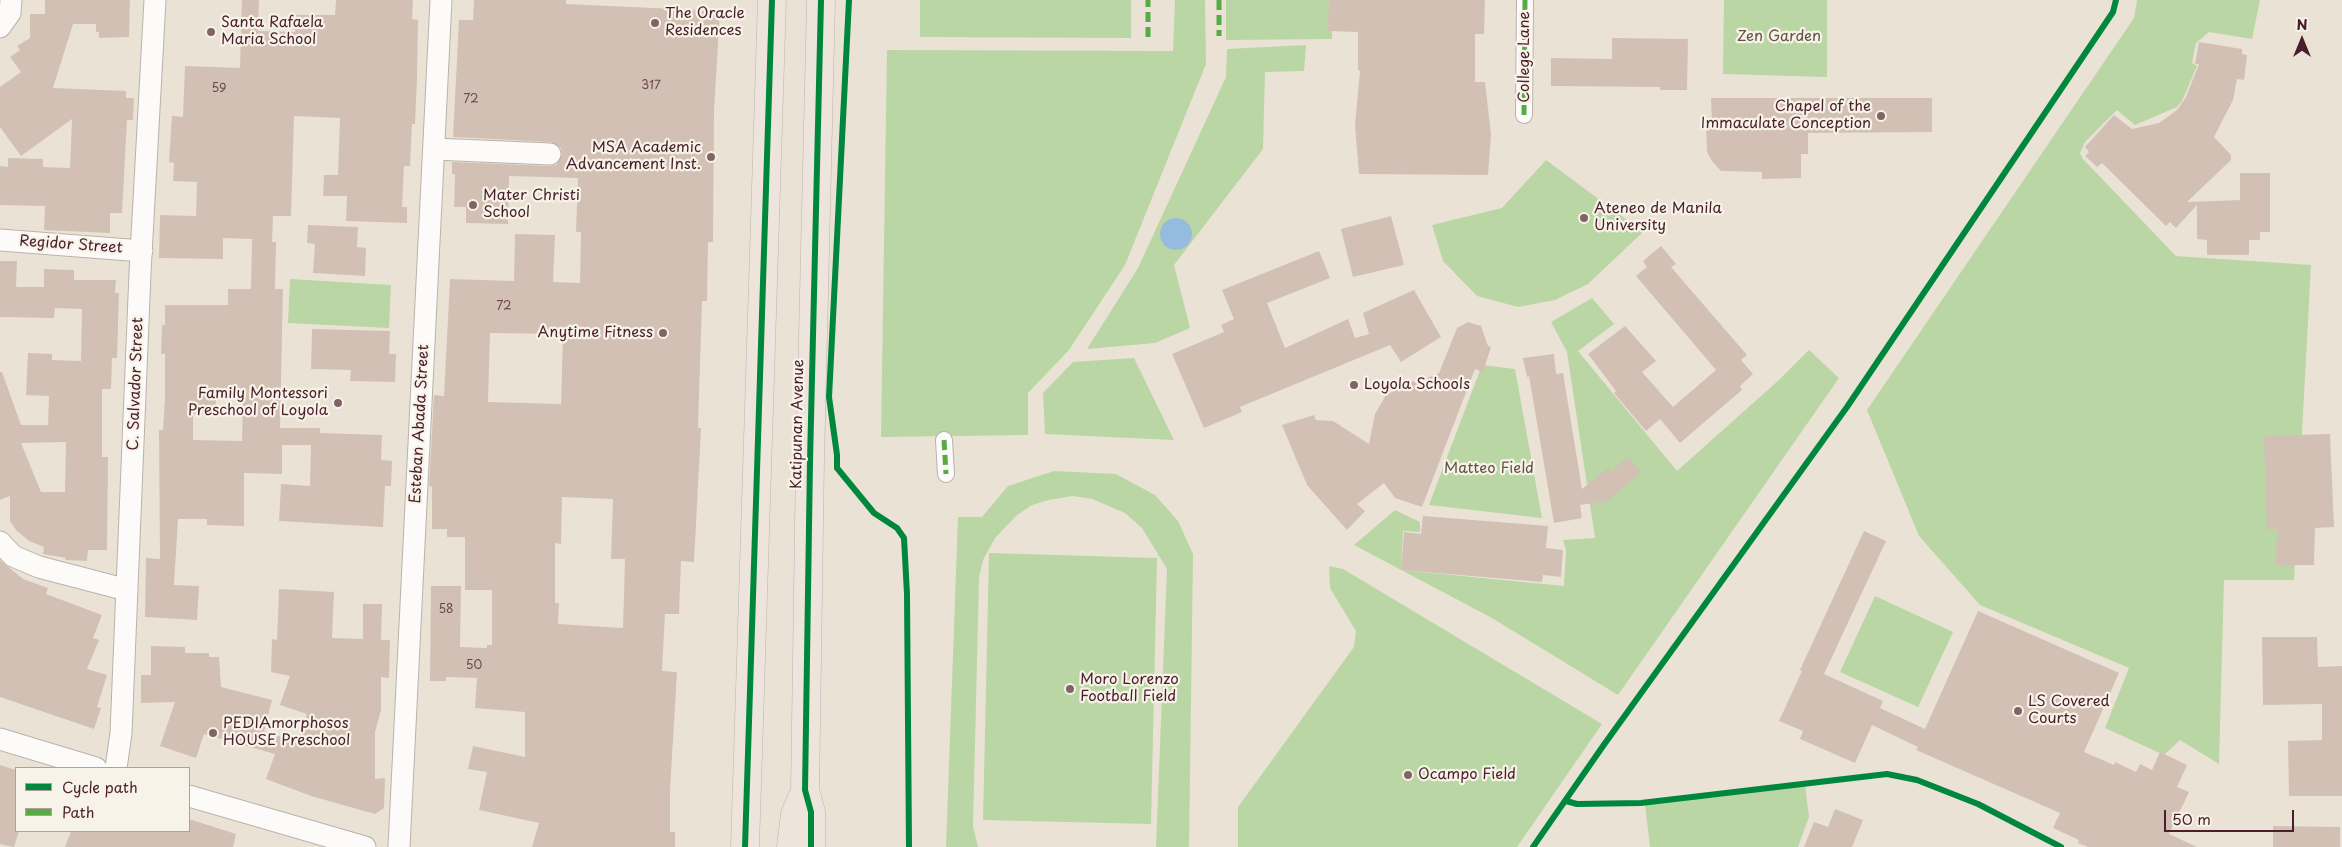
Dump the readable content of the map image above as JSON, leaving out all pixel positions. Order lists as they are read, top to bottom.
{
  "streets": {
    "main road": ["Katipunan Avenue"],
    "street": [
      "College Lane",
      "Regidor Street",
      "C. Salvador Street",
      "Esteban Abada Street"
    ]
  },
  "crossings": [
    ["Regidor Street", "C. Salvador Street"]
  ],
  "parks": ["Zen Garden", "Matteo Field"],
  "places": [
    "The Oracle Residences",
    "Santa Rafaela Maria School",
    "Chapel of the Immaculate Conception",
    "MSA Academic Advancement Inst.",
    "Mater Christi School",
    "Ateneo de Manila University",
    "Anytime Fitness",
    "Loyola Schools",
    "Family Montessori Preschool of Loyola",
    "Moro Lorenzo Football Field",
    "LS Covered Courts",
    "PEDIAmorphosos HOUSE Preschool",
    "Ocampo Field"
  ],
  "house_numbers": [
    "317",
    "59",
    "72",
    "72",
    "58",
    "50"
  ],
  "legend": ["Cycle path", "Path"],
  "scale_bar": "50 m",
  "north": "top"
}
